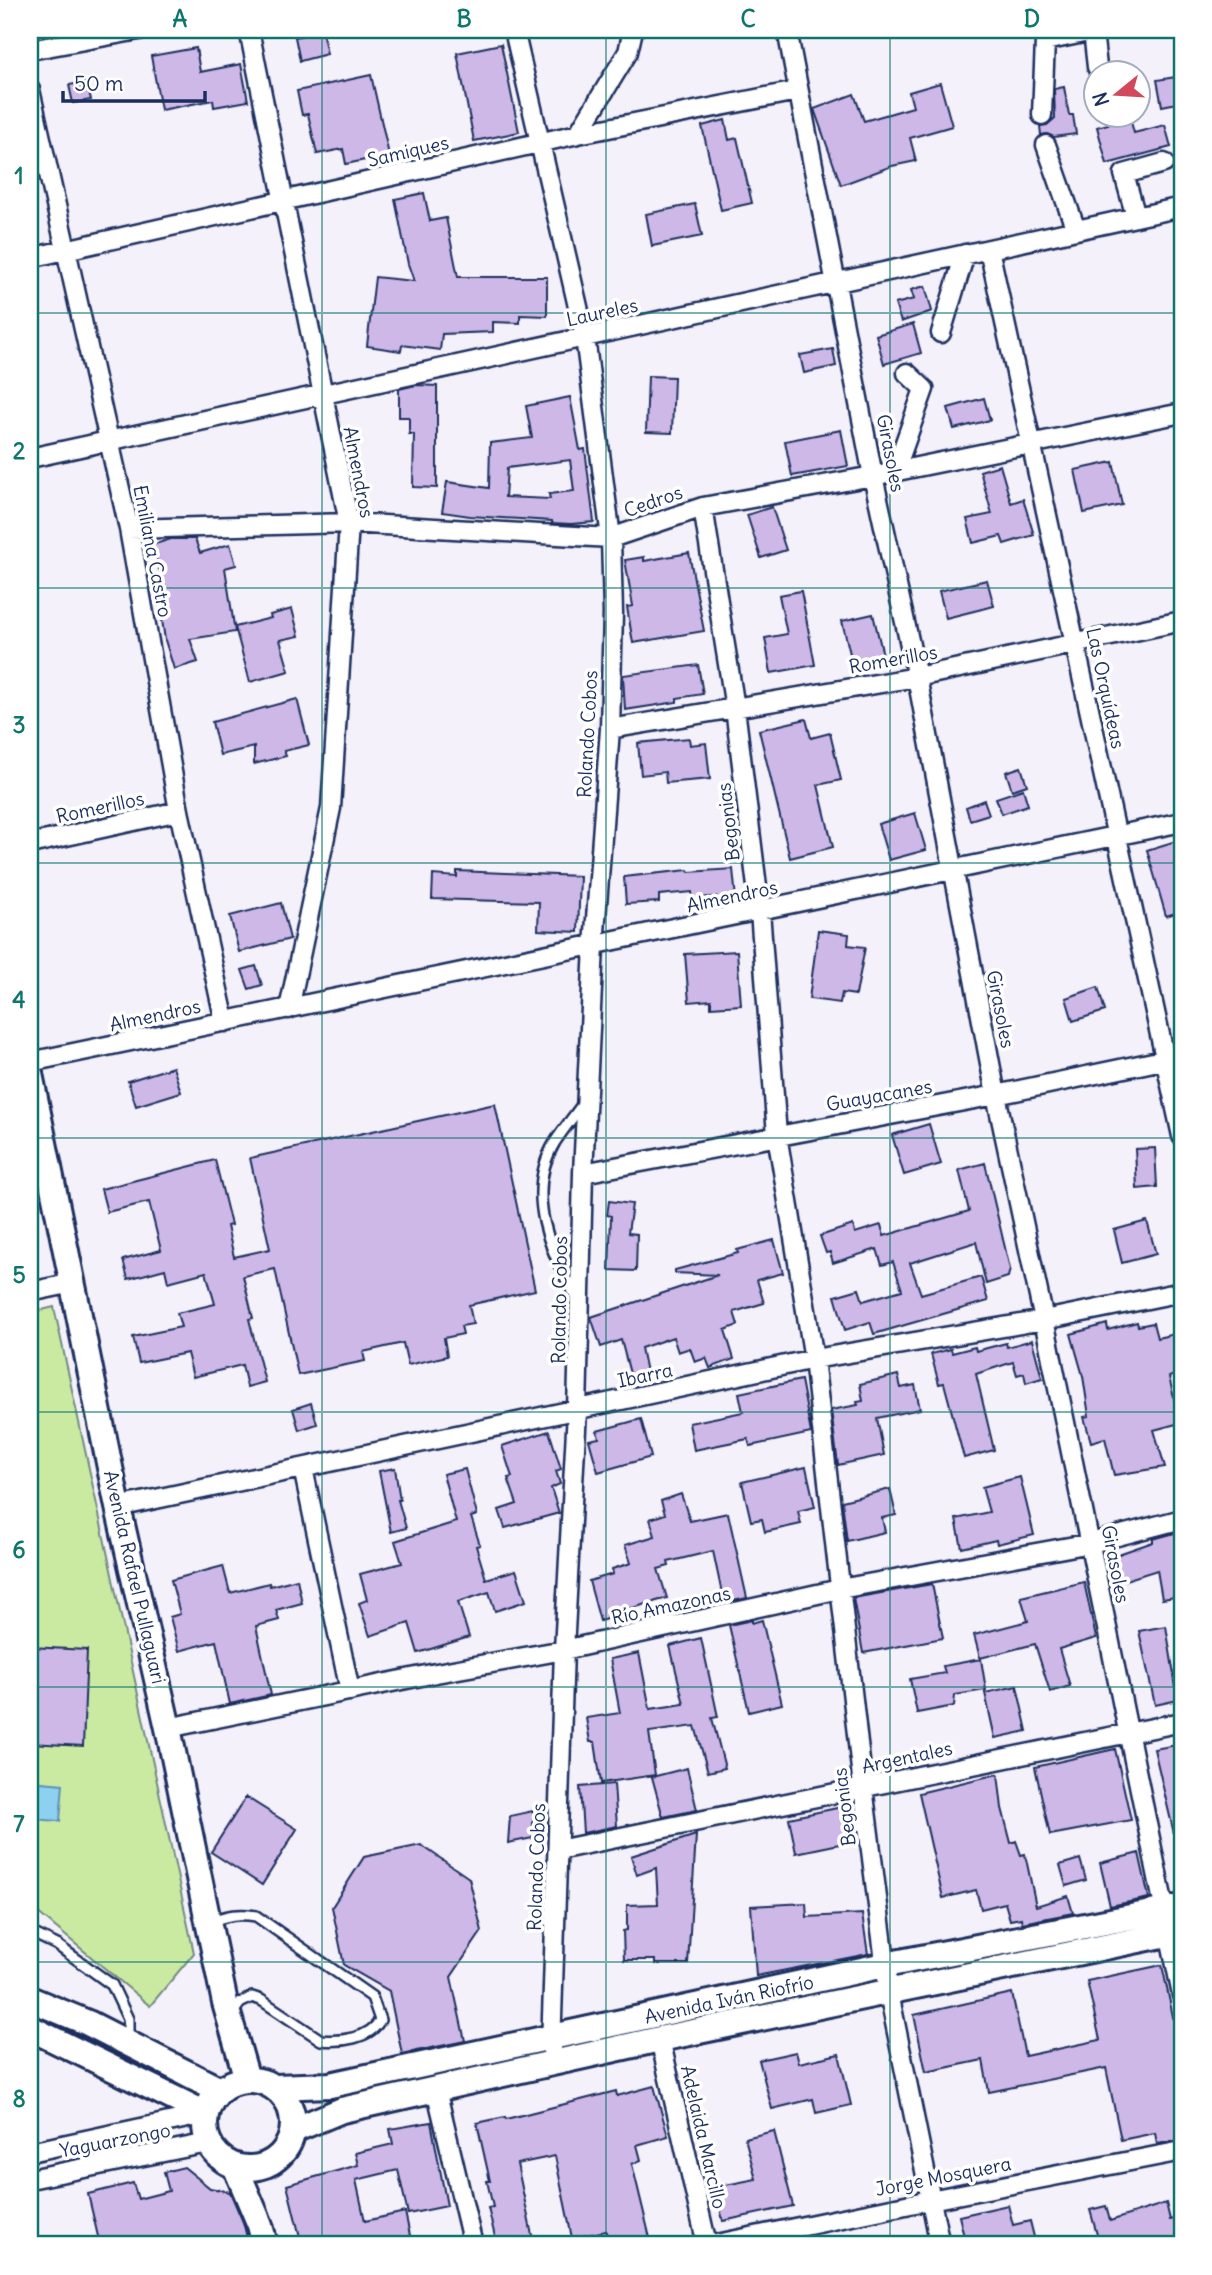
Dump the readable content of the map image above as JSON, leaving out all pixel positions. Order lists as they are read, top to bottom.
{
  "streets": {
    "main road": ["Avenida Rafael Pullaguari", "Avenida Iván Riofrío"],
    "street": [
      "Samiques",
      "Laureles",
      "Girasoles",
      "Almendros",
      "Cedros",
      "Emiliana Castro",
      "Romerillos",
      "Las Orquídeas",
      "Rolando Cobos",
      "Begonias",
      "Guayacanes",
      "Ibarra",
      "Río Amazonas",
      "Argentales",
      "Adelaida Marcillo",
      "Yaguarzongo",
      "Jorge Mosquera"
    ]
  },
  "crossings": [
    ["Samiques", "Girasoles"],
    ["Samiques", "Almendros"],
    ["Samiques", "Emiliana Castro"],
    ["Samiques", "Rolando Cobos"],
    ["Laureles", "Girasoles"],
    ["Laureles", "Almendros"],
    ["Laureles", "Emiliana Castro"],
    ["Laureles", "Las Orquídeas"],
    ["Laureles", "Rolando Cobos"],
    ["Girasoles", "Almendros"],
    ["Girasoles", "Cedros"],
    ["Girasoles", "Romerillos"],
    ["Girasoles", "Guayacanes"],
    ["Girasoles", "Ibarra"],
    ["Girasoles", "Río Amazonas"],
    ["Girasoles", "Argentales"],
    ["Girasoles", "Avenida Iván Riofrío"],
    ["Almendros", "Cedros"],
    ["Almendros", "Emiliana Castro"],
    ["Almendros", "Las Orquídeas"],
    ["Almendros", "Rolando Cobos"],
    ["Almendros", "Begonias"],
    ["Cedros", "Emiliana Castro"],
    ["Cedros", "Las Orquídeas"],
    ["Cedros", "Rolando Cobos"],
    ["Cedros", "Begonias"],
    ["Emiliana Castro", "Romerillos"],
    ["Romerillos", "Las Orquídeas"],
    ["Romerillos", "Rolando Cobos"],
    ["Romerillos", "Begonias"],
    ["Las Orquídeas", "Guayacanes"],
    ["Rolando Cobos", "Guayacanes"],
    ["Rolando Cobos", "Ibarra"],
    ["Rolando Cobos", "Río Amazonas"],
    ["Rolando Cobos", "Argentales"],
    ["Rolando Cobos", "Avenida Iván Riofrío"],
    ["Begonias", "Guayacanes"],
    ["Begonias", "Ibarra"],
    ["Begonias", "Río Amazonas"],
    ["Begonias", "Argentales"],
    ["Begonias", "Avenida Iván Riofrío"],
    ["Begonias", "Jorge Mosquera"],
    ["Ibarra", "Avenida Rafael Pullaguari"],
    ["Avenida Rafael Pullaguari", "Río Amazonas"],
    ["Avenida Rafael Pullaguari", "Avenida Iván Riofrío"],
    ["Avenida Rafael Pullaguari", "Yaguarzongo"],
    ["Avenida Iván Riofrío", "Adelaida Marcillo"],
    ["Avenida Iván Riofrío", "Yaguarzongo"],
    ["Adelaida Marcillo", "Jorge Mosquera"]
  ],
  "scale_bar": "50 m",
  "north": "left",
  "grid": {
    "columns": [
      "A",
      "B",
      "C",
      "D"
    ],
    "rows": [
      "1",
      "2",
      "3",
      "4",
      "5",
      "6",
      "7",
      "8"
    ]
  }
}
